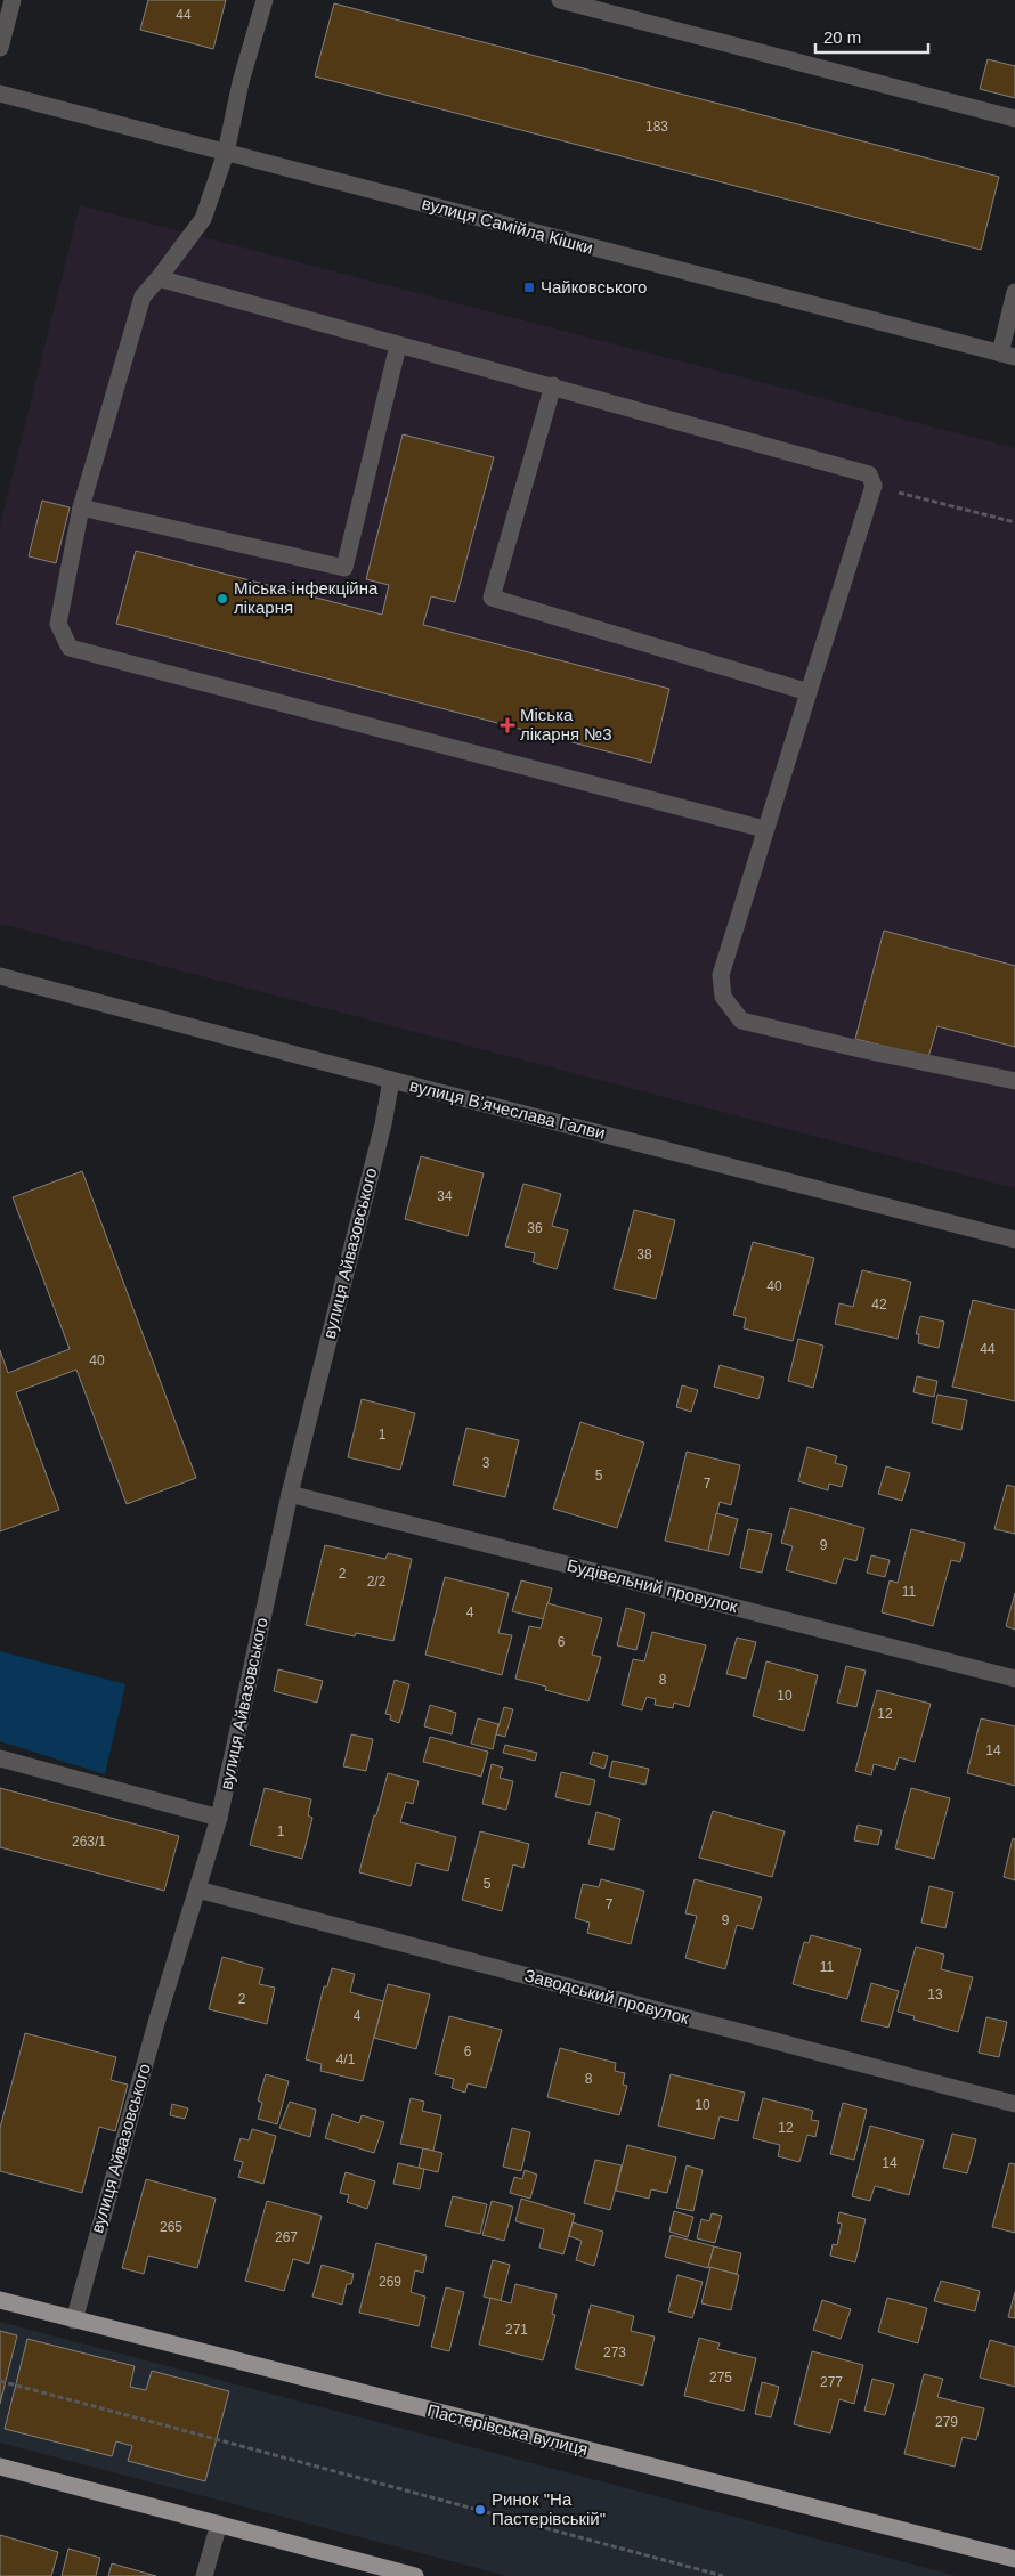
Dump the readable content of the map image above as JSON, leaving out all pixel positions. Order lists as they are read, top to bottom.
{
  "streets": {
    "main road": ["Пастерівська вулиця"],
    "street": [
      "вулиця Самійла Кішки",
      "вулиця Вʼячеслава Галви",
      "вулиця Айвазовського",
      "Будівельний провулок",
      "Заводський провулок"
    ]
  },
  "crossings": [
    ["вулиця Вʼячеслава Галви", "вулиця Айвазовського"],
    ["вулиця Айвазовського", "Будівельний провулок"],
    ["вулиця Айвазовського", "Заводський провулок"],
    ["вулиця Айвазовського", "Пастерівська вулиця"]
  ],
  "places": {
    "transit": ["Чайковського"],
    "other": ["Міська інфекційна лікарня", "Ринок \"На Пастерівській\""],
    "health": ["Міська лікарня №3"]
  },
  "house_numbers": [
    "44",
    "183",
    "34",
    "36",
    "38",
    "40",
    "42",
    "44",
    "40",
    "1",
    "3",
    "5",
    "7",
    "9",
    "2",
    "2/2",
    "11",
    "4",
    "6",
    "8",
    "10",
    "12",
    "14",
    "1",
    "263/1",
    "5",
    "7",
    "9",
    "11",
    "13",
    "2",
    "4",
    "6",
    "4/1",
    "8",
    "10",
    "12",
    "14",
    "265",
    "267",
    "269",
    "271",
    "273",
    "275",
    "277",
    "279"
  ],
  "scale_bar": "20 m"
}
